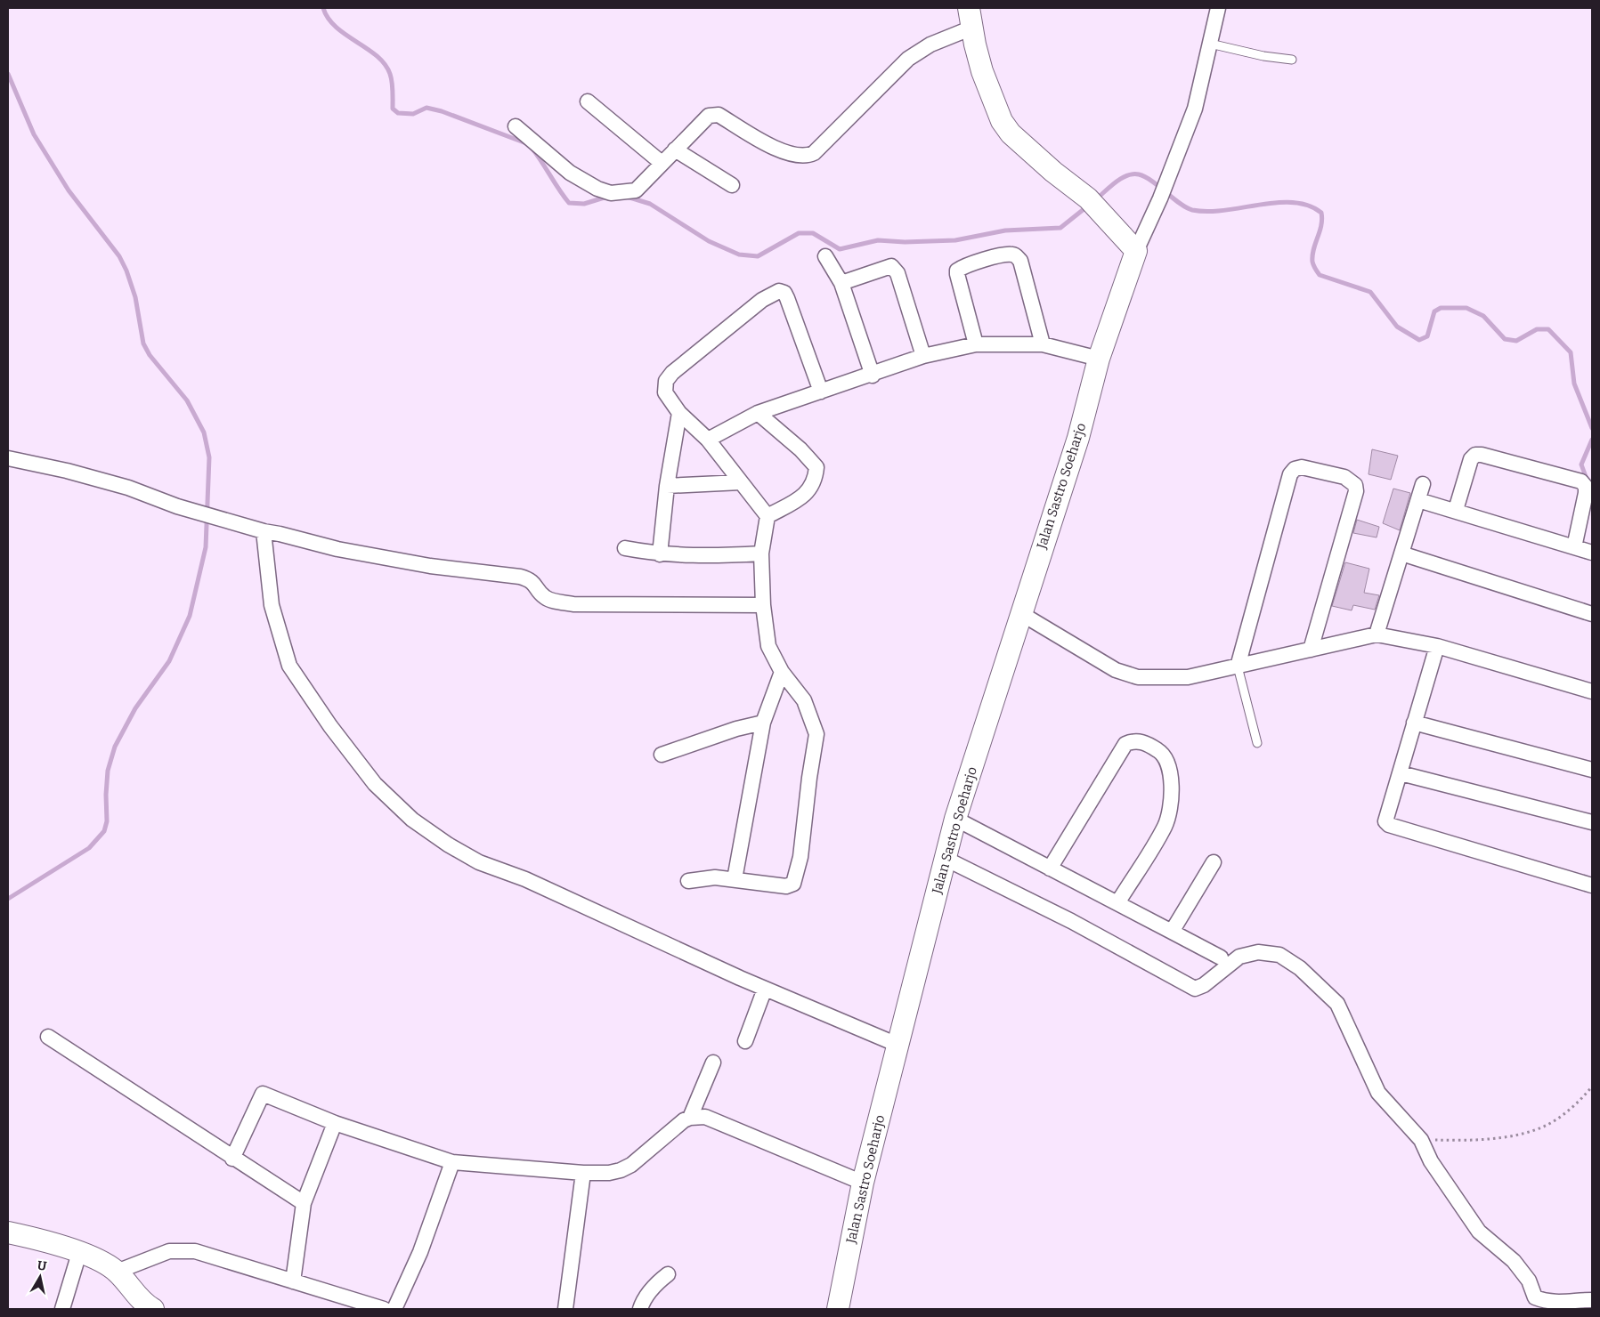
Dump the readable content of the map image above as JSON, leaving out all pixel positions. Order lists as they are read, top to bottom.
{
  "streets": {
    "street": ["Jalan Sastro Soeharjo"]
  },
  "north": "top"
}
